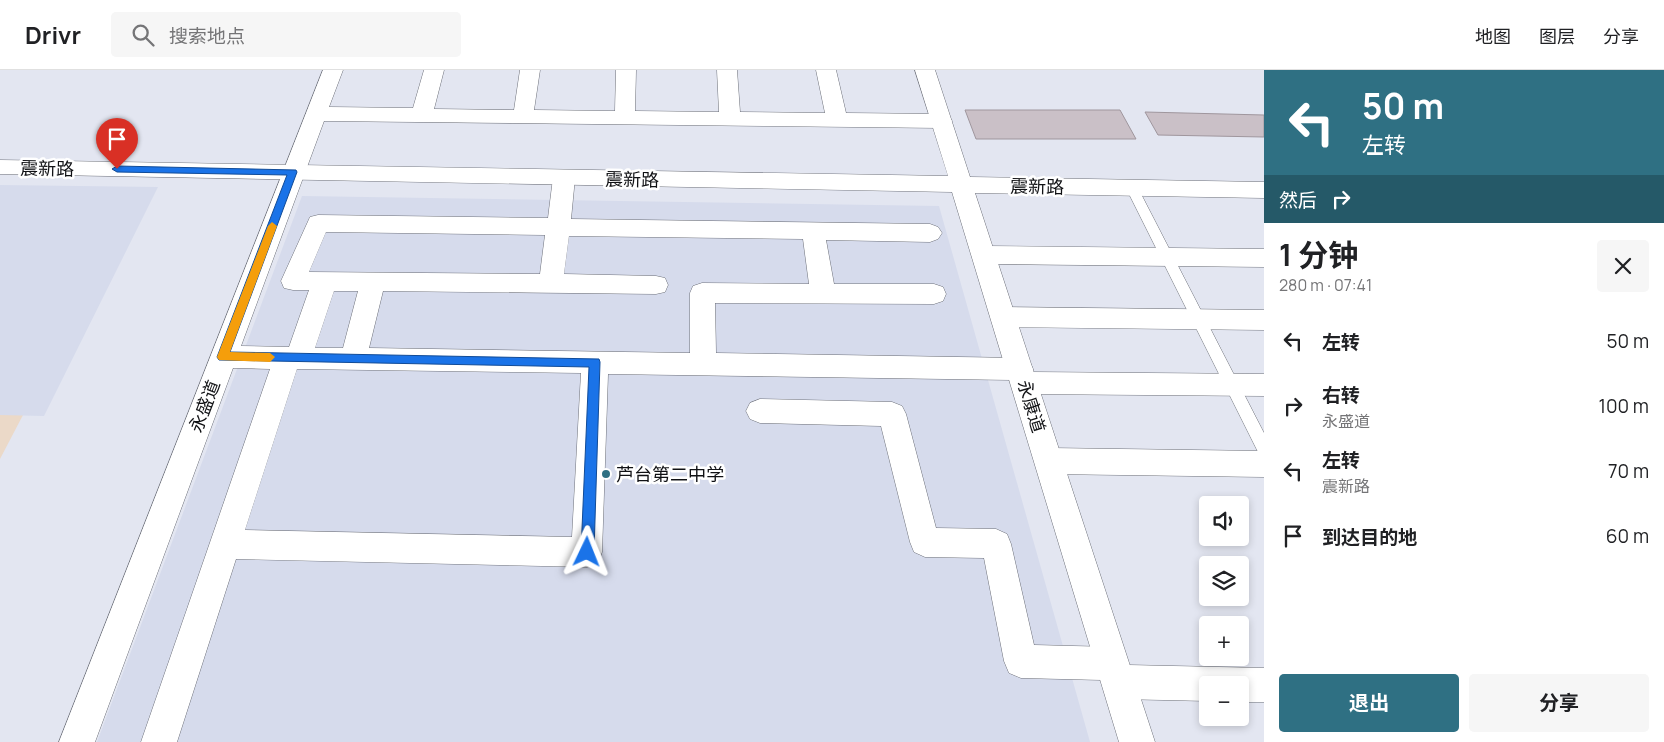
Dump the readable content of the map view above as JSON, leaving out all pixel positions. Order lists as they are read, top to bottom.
{
  "streets": {
    "street": ["震新路", "永盛道", "永康道"]
  },
  "crossings": [
    ["震新路", "永盛道"],
    ["震新路", "永康道"]
  ],
  "places": ["芦台第二中学"],
  "page": {
    "header": "Drivr",
    "search": "搜索地点",
    "nav": ["地图", "图层", "分享"],
    "turn": ["50 m", "左转"],
    "then": "然后",
    "heading": ["1 分钟", "280 m · 07:41"],
    "list": [
      {
        "name": "左转",
        "value": "50 m"
      },
      {
        "name": "右转",
        "note": "永盛道",
        "value": "100 m"
      },
      {
        "name": "左转",
        "note": "震新路",
        "value": "70 m"
      },
      {
        "name": "到达目的地",
        "value": "60 m"
      }
    ],
    "map_buttons": ["+", "−"],
    "buttons": ["退出", "分享"]
  }
}
